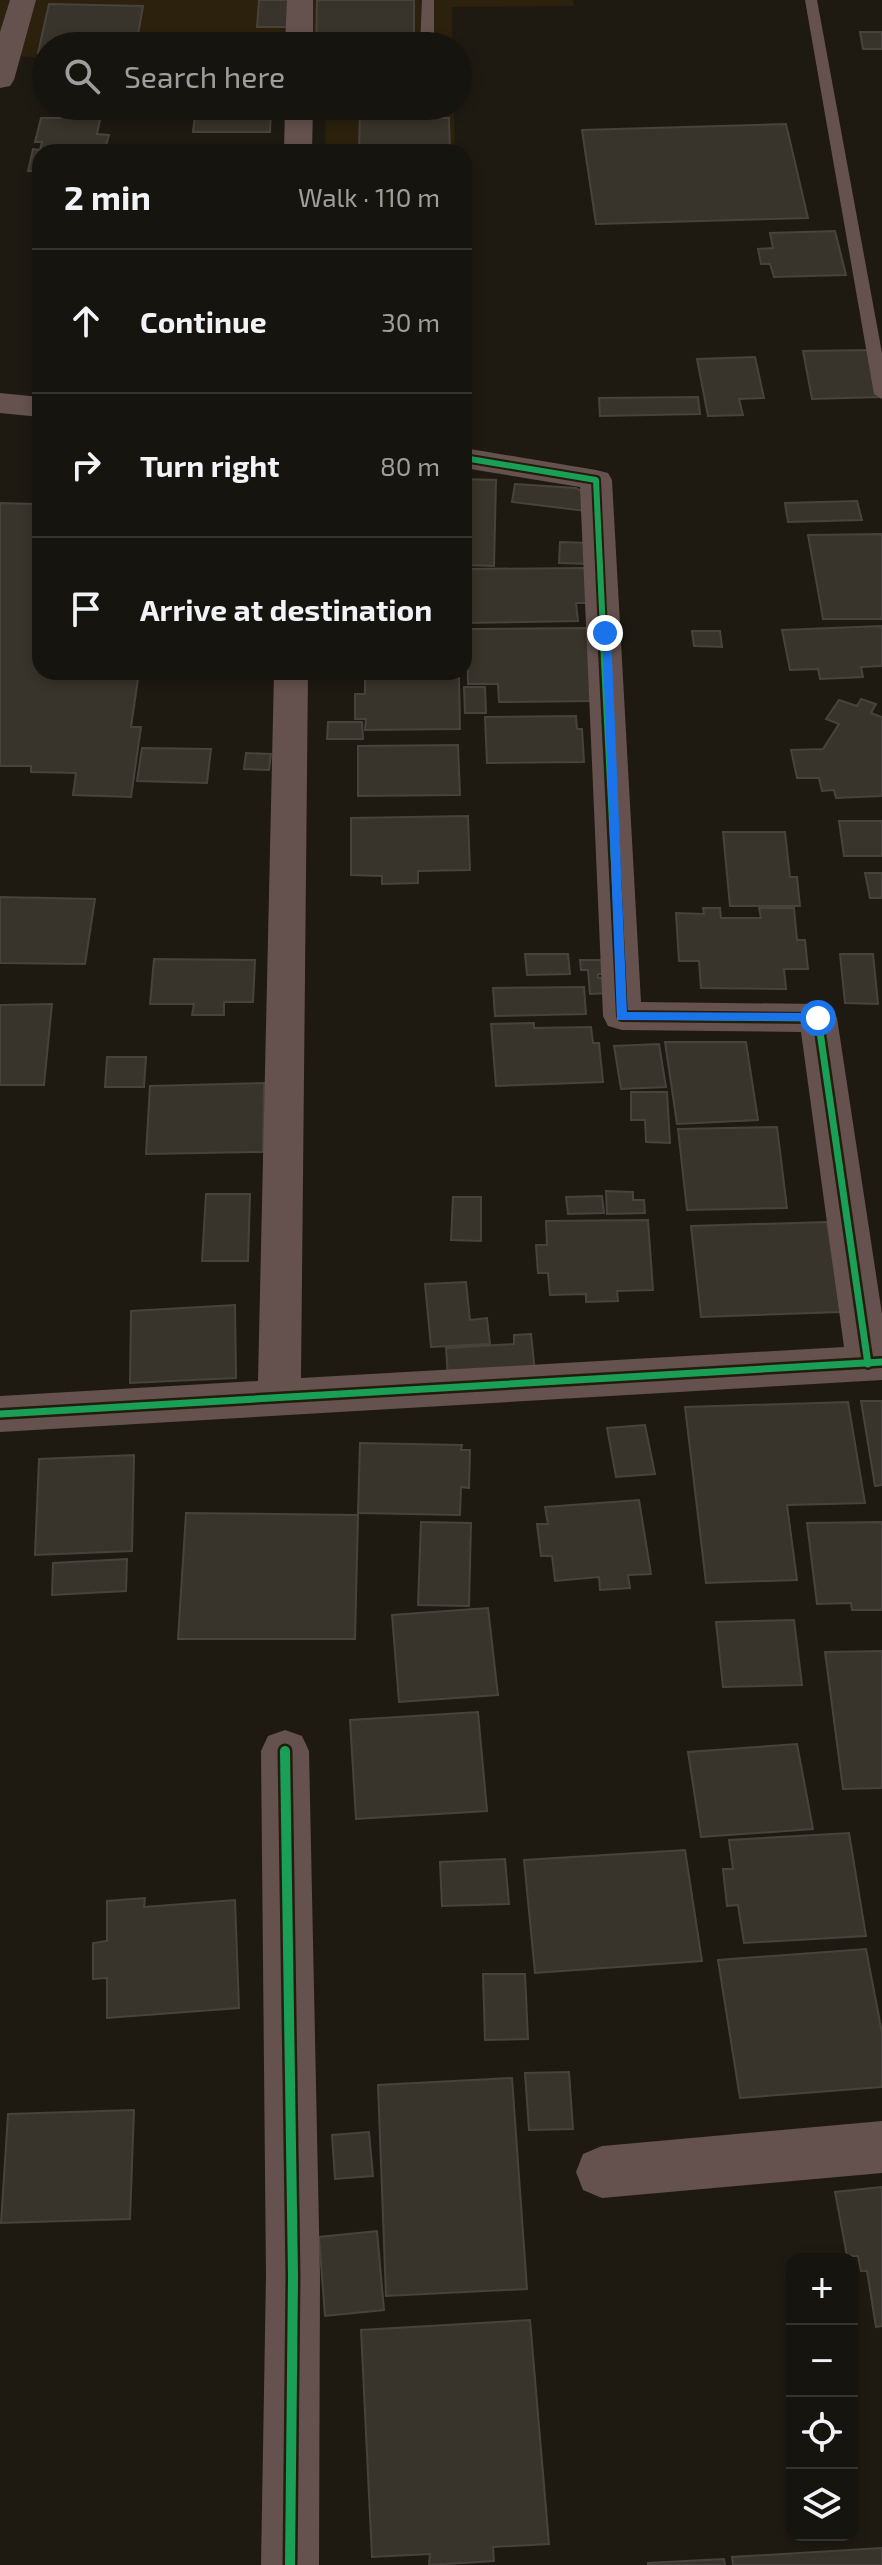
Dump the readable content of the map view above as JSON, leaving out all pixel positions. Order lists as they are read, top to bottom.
{
  "page": {
    "search": "Search here",
    "heading": ["2 min", "Walk · 110 m"],
    "list": [
      ["Continue", "30 m"],
      ["Turn right", "80 m"],
      "Arrive at destination"
    ],
    "map_buttons": ["+", "−"]
  }
}
